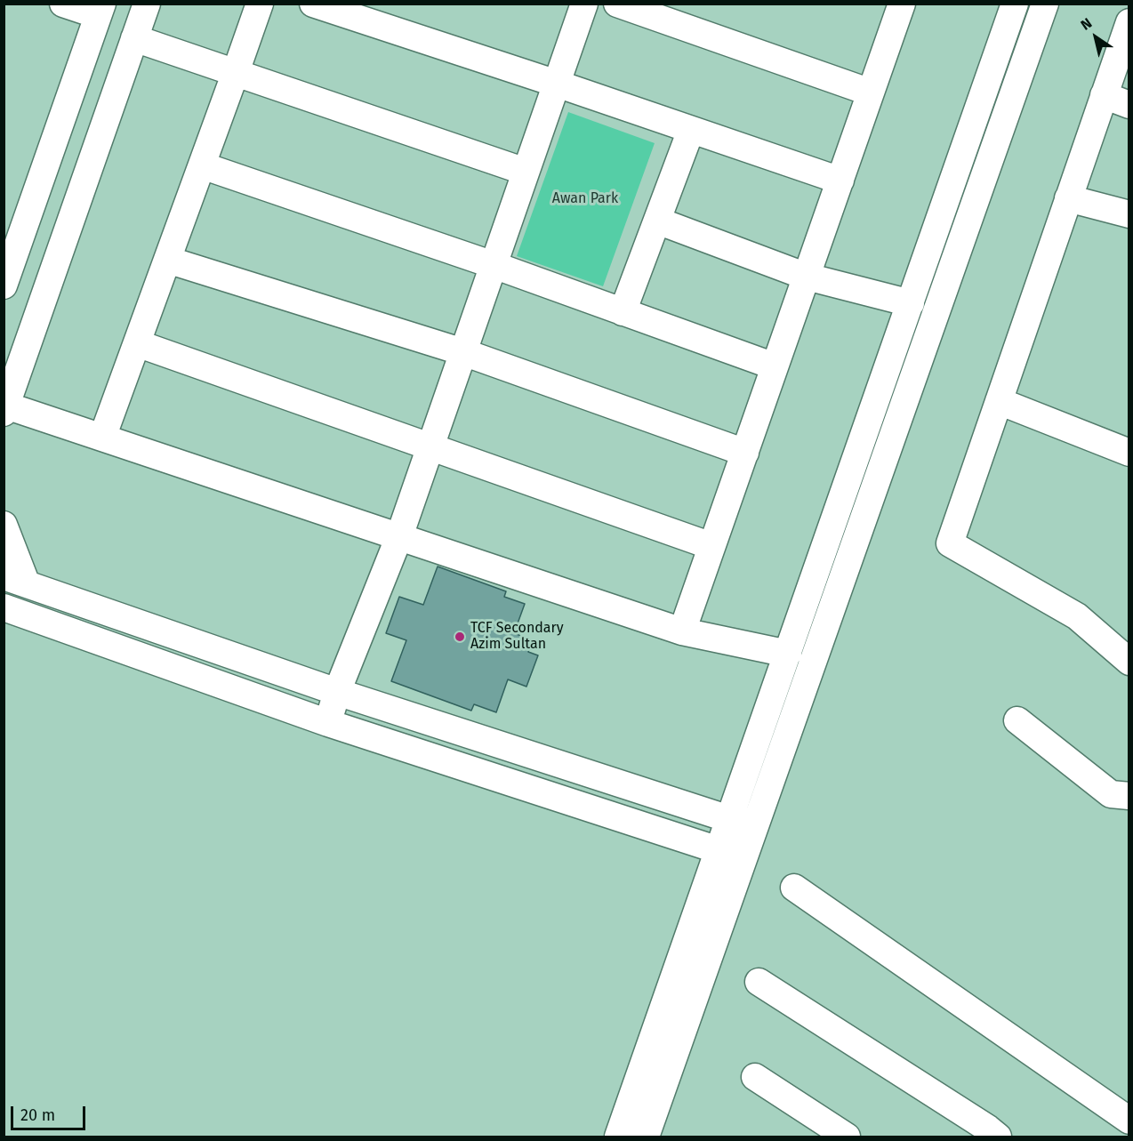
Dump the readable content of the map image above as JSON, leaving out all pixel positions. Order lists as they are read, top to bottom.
{
  "parks": ["Awan Park"],
  "places": ["TCF Secondary Azim Sultan"],
  "scale_bar": "20 m",
  "north": "top left"
}
